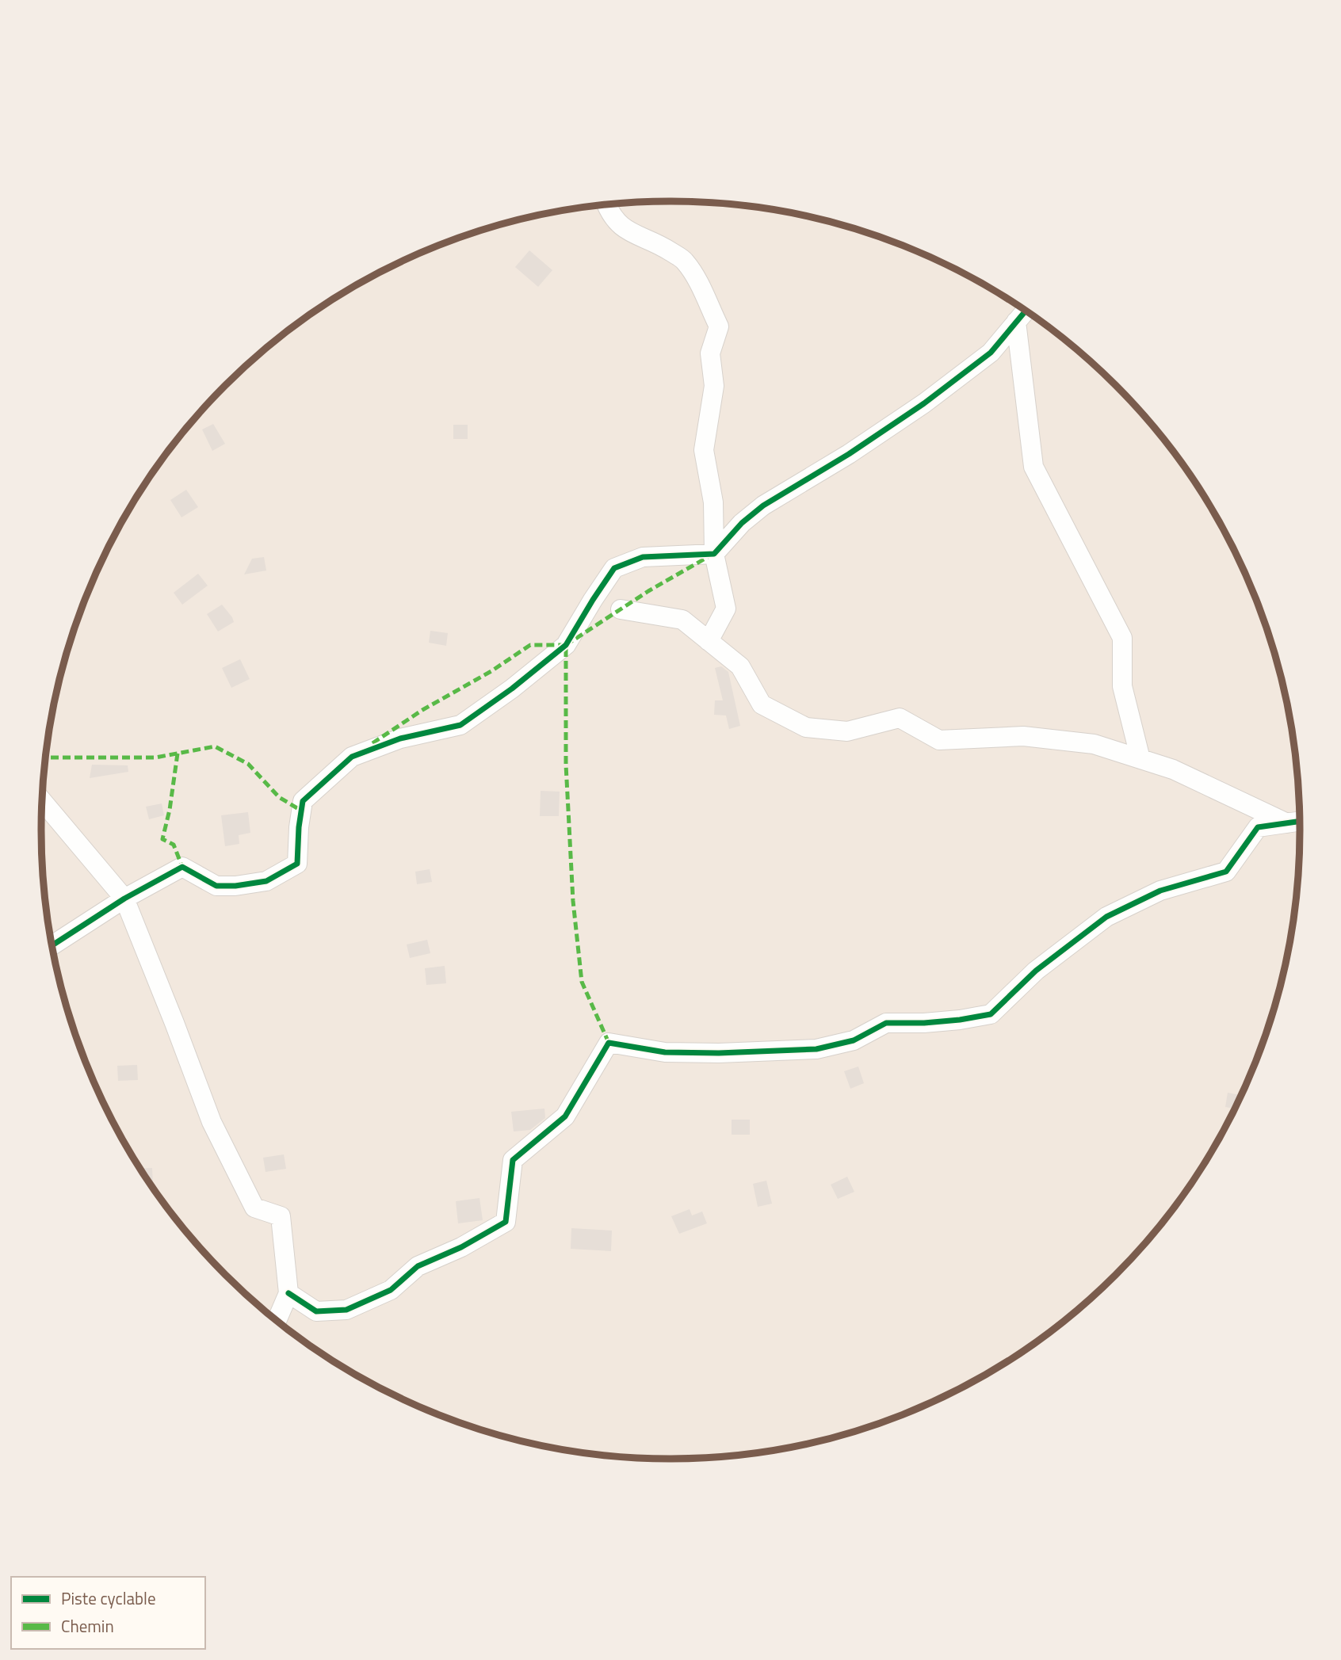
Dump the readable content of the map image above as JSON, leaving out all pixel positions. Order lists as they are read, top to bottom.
{
  "legend": ["Piste cyclable", "Chemin"]
}
